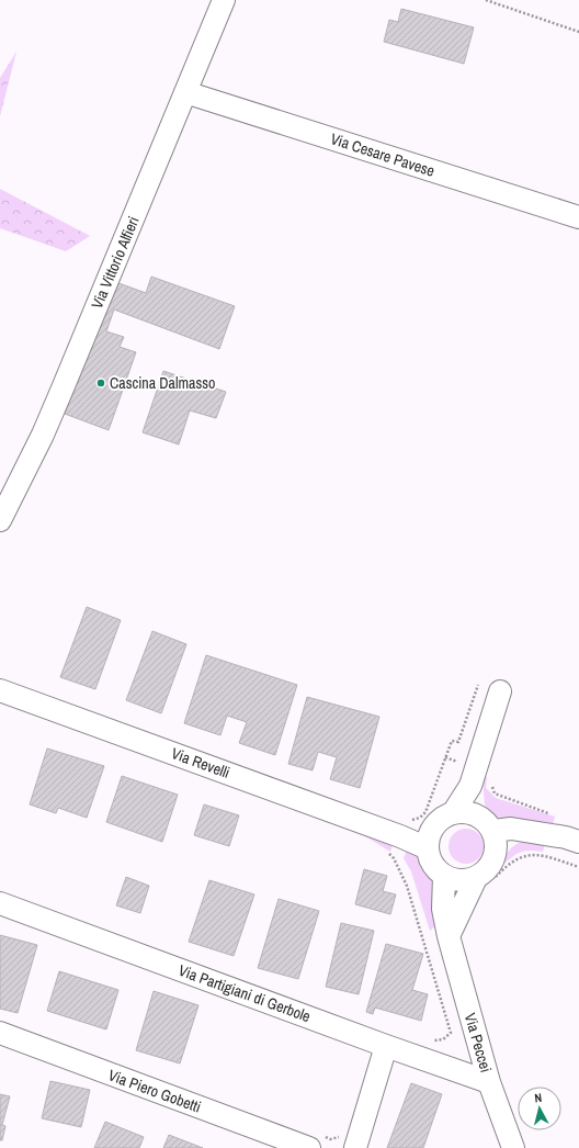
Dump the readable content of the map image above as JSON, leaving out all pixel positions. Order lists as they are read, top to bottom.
{
  "streets": {
    "street": [
      "Via Cesare Pavese",
      "Via Vittorio Alfieri",
      "Via Revelli",
      "Via Partigiani di Gerbole",
      "Via Peccei",
      "Via Piero Gobetti"
    ]
  },
  "crossings": [
    ["Via Cesare Pavese", "Via Vittorio Alfieri"],
    ["Via Revelli", "Via Peccei"],
    ["Via Partigiani di Gerbole", "Via Peccei"]
  ],
  "places": ["Cascina Dalmasso"],
  "north": "top"
}
